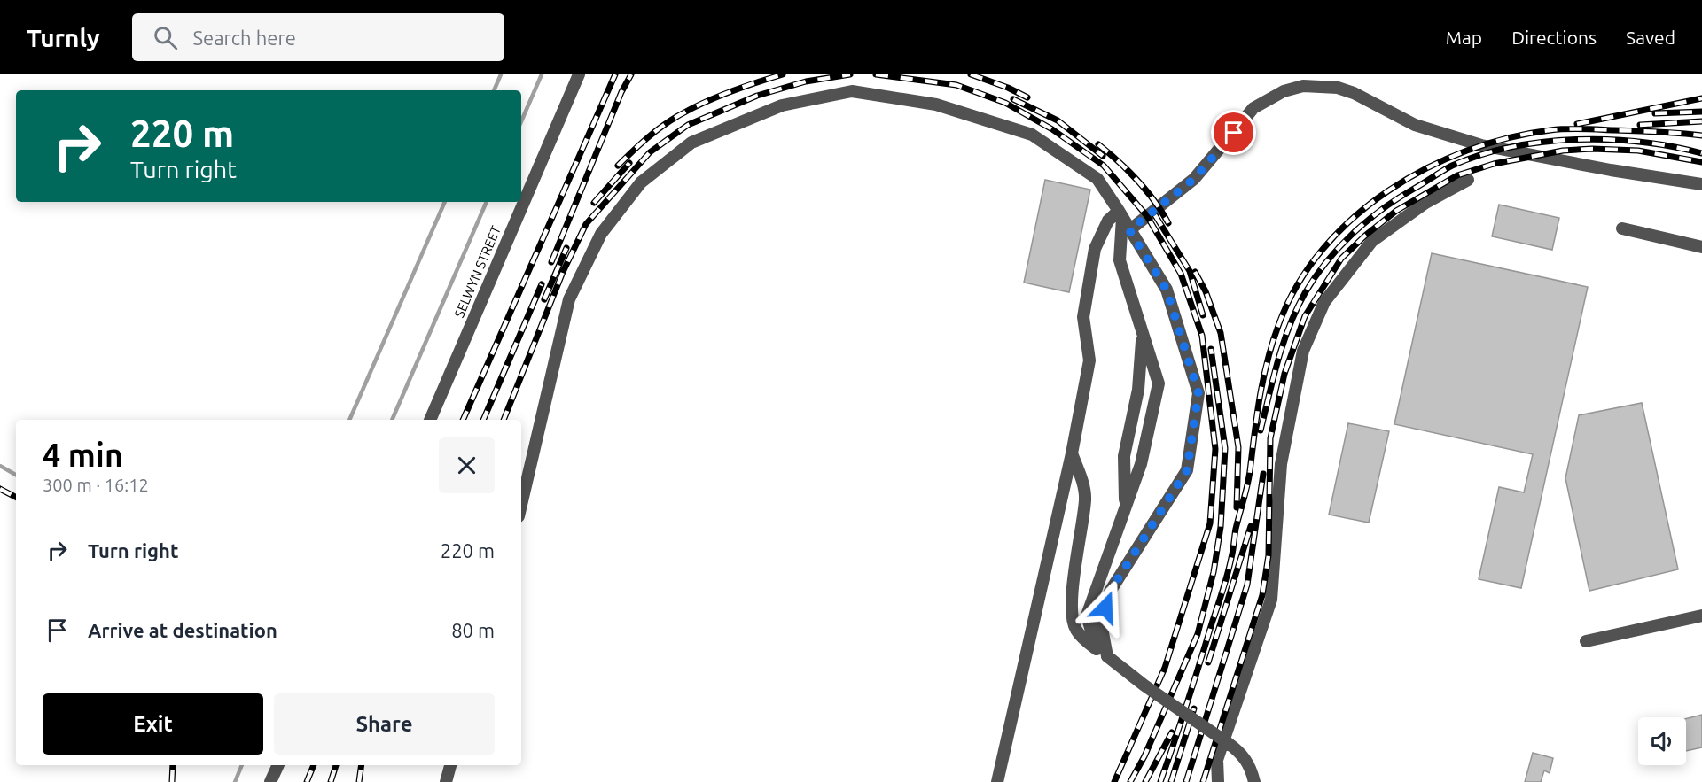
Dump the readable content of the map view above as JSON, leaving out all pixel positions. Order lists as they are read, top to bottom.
{
  "streets": {
    "street": ["SELWYN STREET"]
  },
  "page": {
    "header": "Turnly",
    "search": "Search here",
    "nav": ["Map", "Directions", "Saved"],
    "turn": ["220 m", "Turn right"],
    "heading": ["4 min", "300 m · 16:12"],
    "list": [
      {
        "name": "Turn right",
        "value": "220 m"
      },
      {
        "name": "Arrive at destination",
        "value": "80 m"
      }
    ],
    "buttons": ["Exit", "Share"]
  }
}
